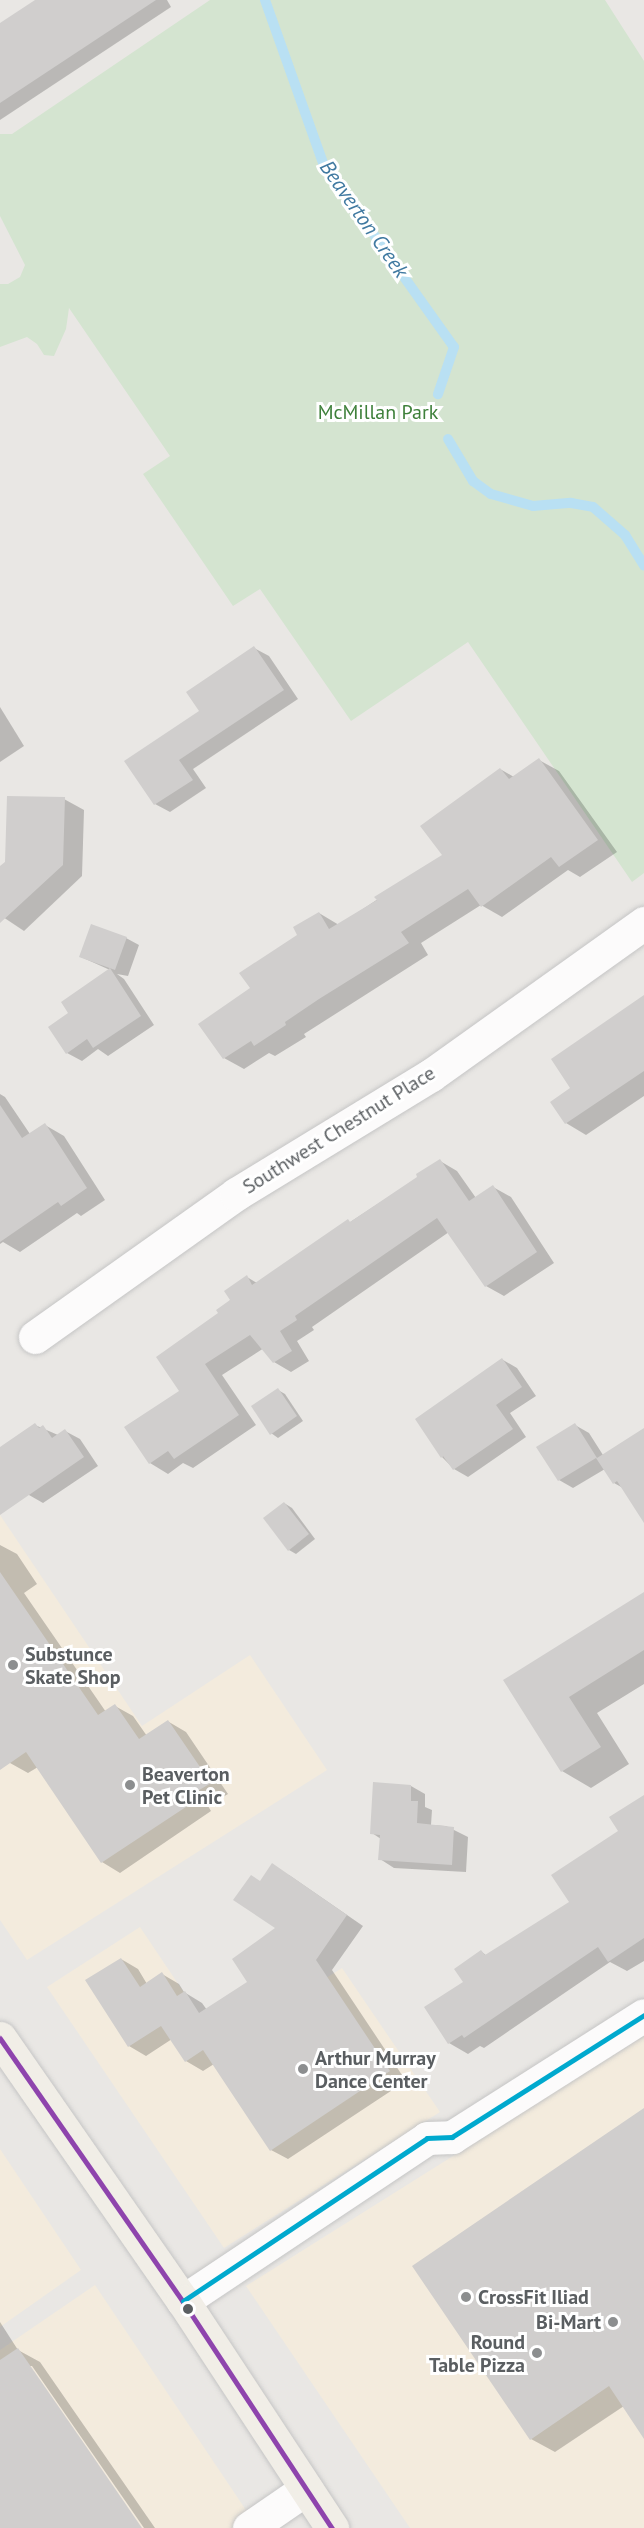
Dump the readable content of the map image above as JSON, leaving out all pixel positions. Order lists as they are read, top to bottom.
{
  "streets": {
    "street": ["Southwest Chestnut Place"]
  },
  "water": ["Beaverton Creek"],
  "parks": ["McMillan Park"],
  "places": [
    "Substunce Skate Shop",
    "Beaverton Pet Clinic",
    "Arthur Murray Dance Center",
    "CrossFit Iliad",
    "Bi-Mart",
    "Round Table Pizza"
  ]
}
